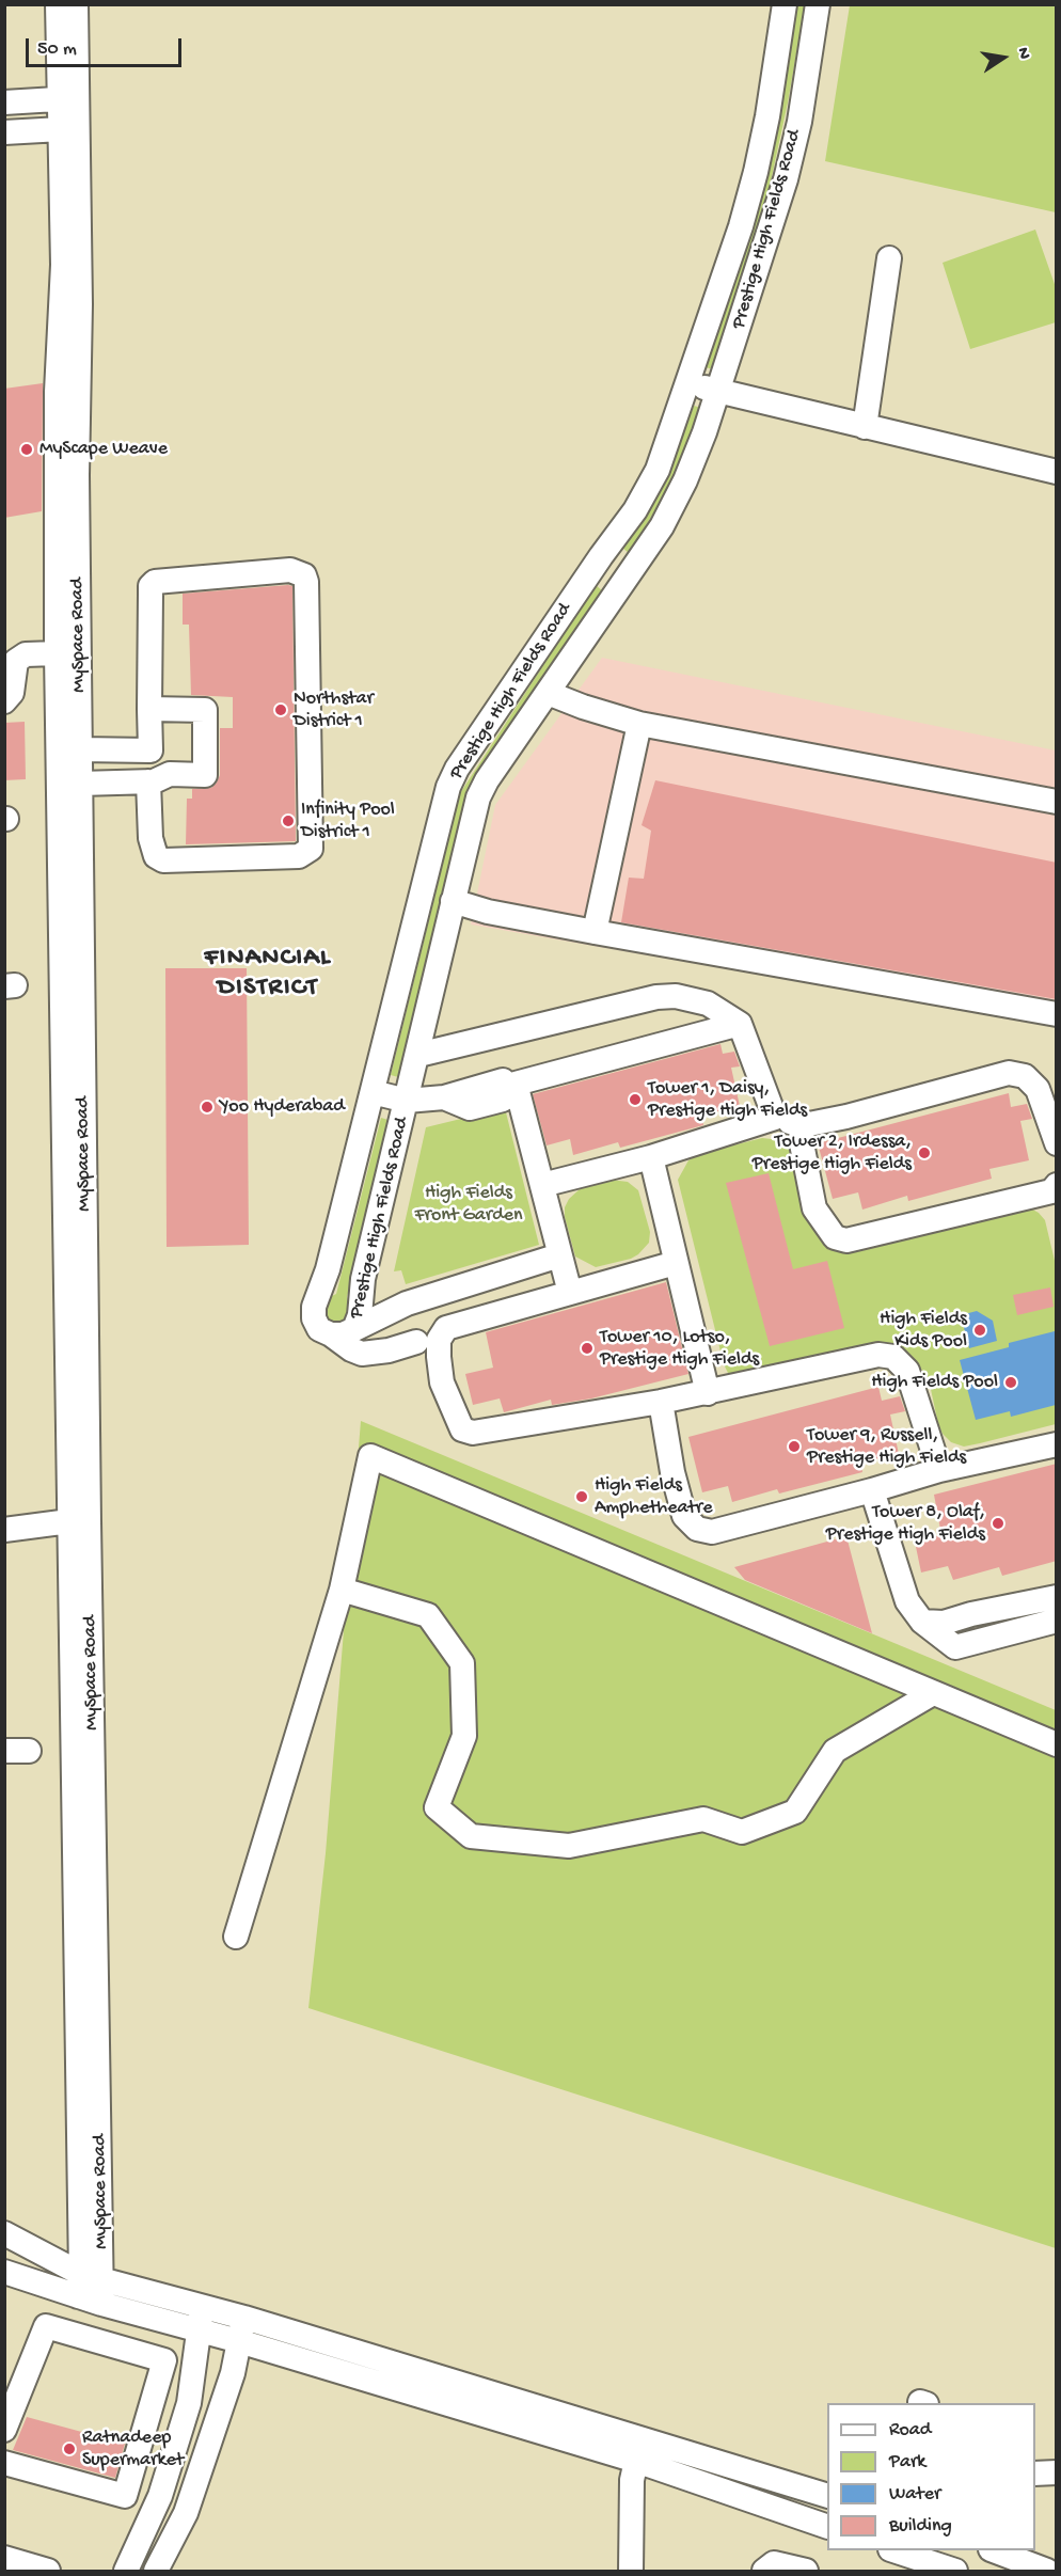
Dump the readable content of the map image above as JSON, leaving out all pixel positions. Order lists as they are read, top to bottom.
{
  "streets": {
    "street": ["Prestige High Fields Road", "MySpace Road"]
  },
  "districts": ["FINANCIAL DISTRICT"],
  "parks": ["High Fields Front Garden"],
  "places": [
    "MyScape Weave",
    "Northstar District 1",
    "Infinity Pool District 1",
    "Tower 1, Daisy, Prestige High Fields",
    "Yoo Hyderabad",
    "Tower 2, Irdessa, Prestige High Fields",
    "High Fields Kids Pool",
    "Tower 10, Lotso, Prestige High Fields",
    "High Fields Pool",
    "Tower 9, Russell, Prestige High Fields",
    "High Fields Amphetheatre",
    "Tower 8, Olaf, Prestige High Fields",
    "Ratnadeep Supermarket"
  ],
  "legend": [
    "Road",
    "Park",
    "Water",
    "Building"
  ],
  "scale_bar": "50 m",
  "north": "right"
}
